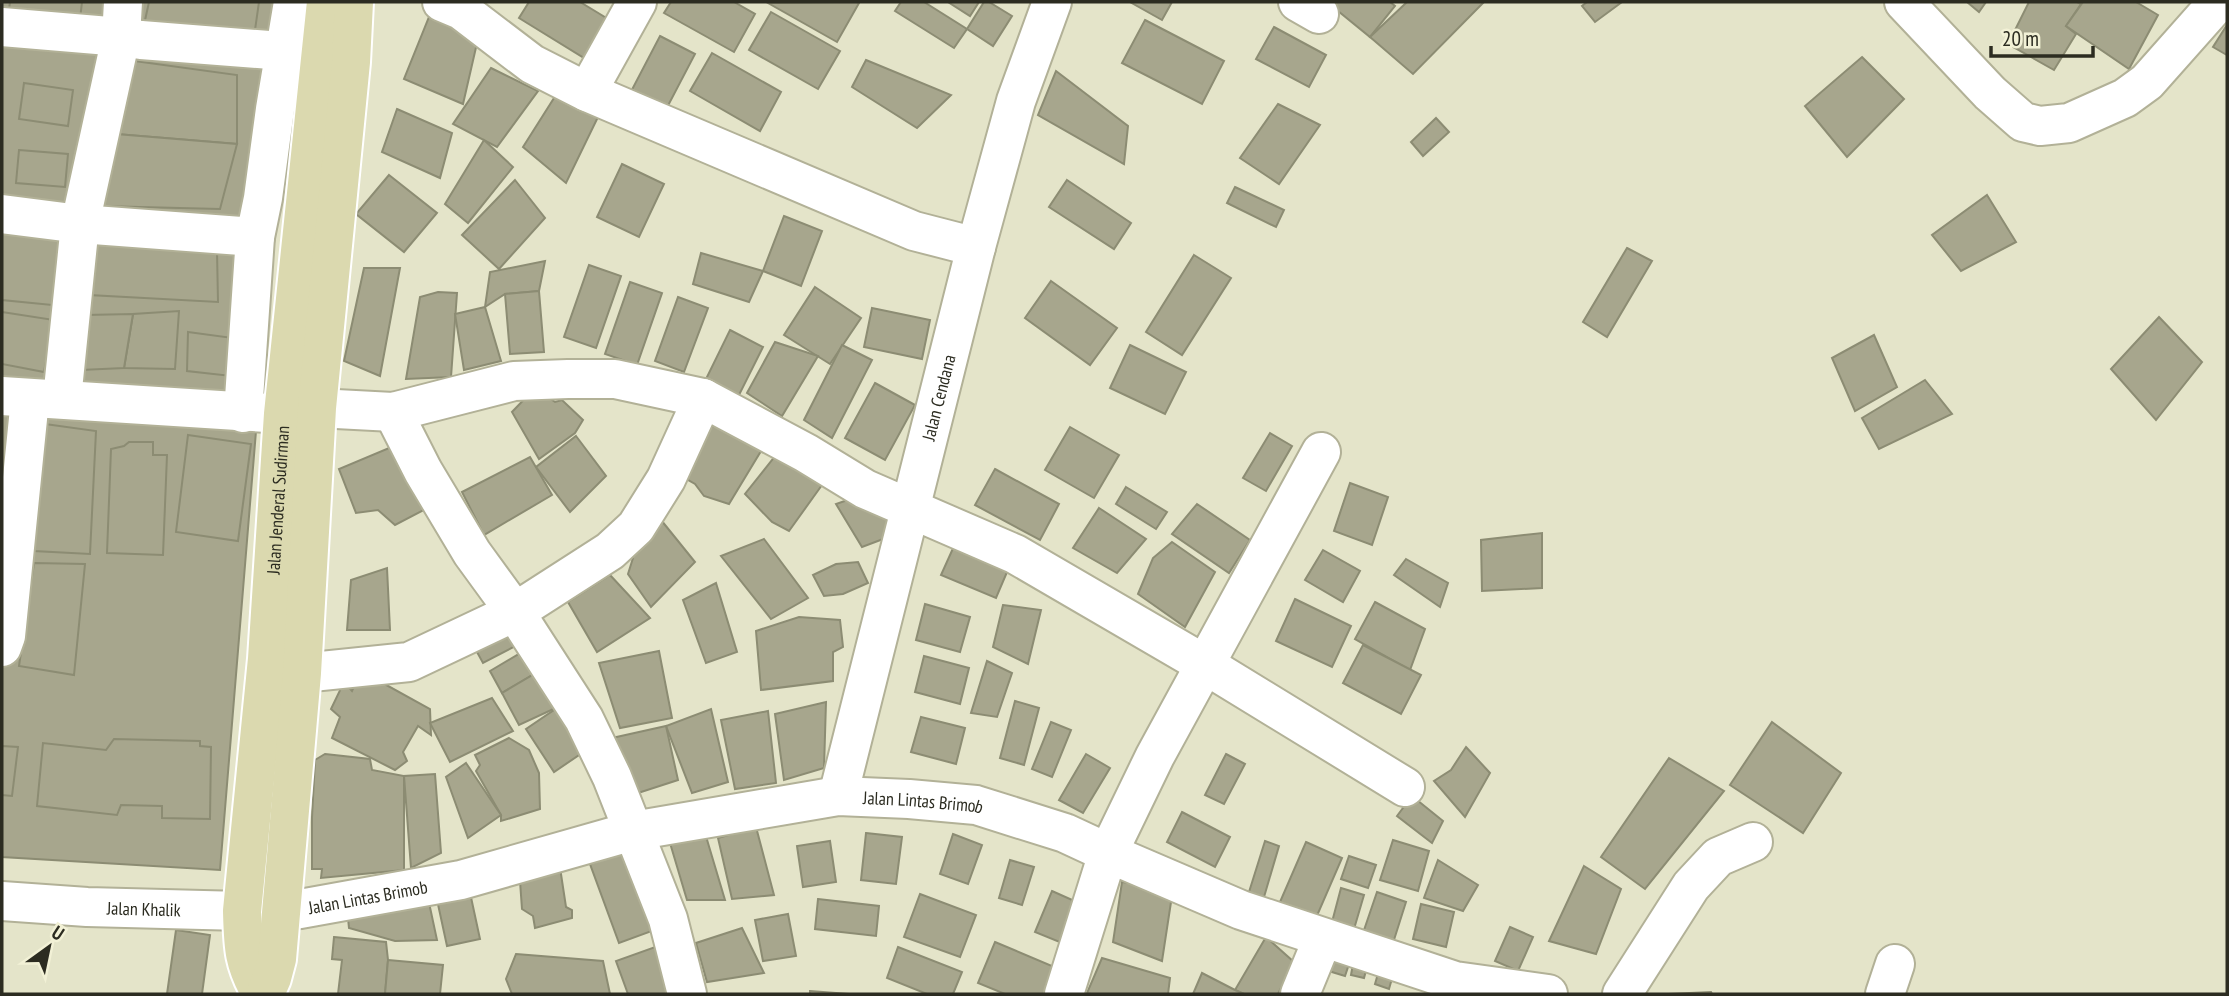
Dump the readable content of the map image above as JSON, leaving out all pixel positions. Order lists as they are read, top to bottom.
{
  "streets": {
    "main road": ["Jalan Jenderal Sudirman"],
    "street": ["Jalan Cendana", "Jalan Lintas Brimob", "Jalan Khalik"]
  },
  "crossings": [
    ["Jalan Cendana", "Jalan Lintas Brimob"],
    ["Jalan Jenderal Sudirman", "Jalan Lintas Brimob"],
    ["Jalan Jenderal Sudirman", "Jalan Khalik"]
  ],
  "scale_bar": "20 m",
  "north": "top right"
}
